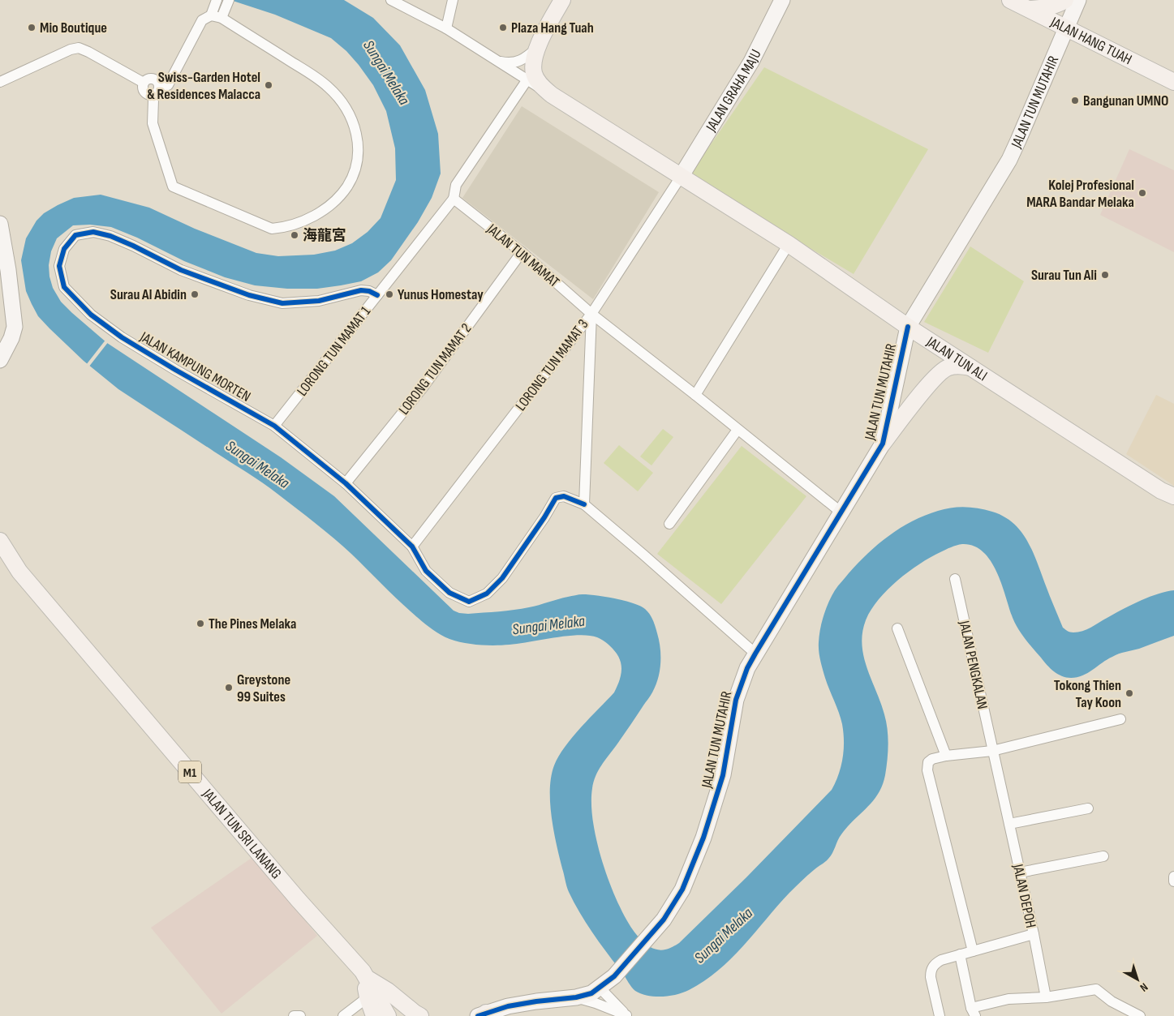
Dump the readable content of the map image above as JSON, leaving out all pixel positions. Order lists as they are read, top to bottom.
{
  "streets": {
    "main road": [
      "JALAN HANG TUAH",
      "JALAN TUN ALI",
      "M1",
      "JALAN TUN SRI LANANG"
    ],
    "street": [
      "JALAN GRAHA MAJU",
      "JALAN TUN MUTAHIR",
      "JALAN TUN MAMAT",
      "LORONG TUN MAMAT 1",
      "LORONG TUN MAMAT 3",
      "JALAN KAMPUNG MORTEN",
      "LORONG TUN MAMAT 2",
      "JALAN PENGKALAN",
      "JALAN DEPOH"
    ]
  },
  "crossings": [
    ["JALAN HANG TUAH", "JALAN TUN MUTAHIR"],
    ["JALAN GRAHA MAJU", "JALAN TUN ALI"],
    ["JALAN GRAHA MAJU", "LORONG TUN MAMAT 3"],
    ["JALAN TUN MUTAHIR", "JALAN TUN MAMAT"],
    ["JALAN TUN MUTAHIR", "JALAN TUN ALI"],
    ["JALAN TUN MUTAHIR", "JALAN KAMPUNG MORTEN"],
    ["JALAN TUN MAMAT", "LORONG TUN MAMAT 1"],
    ["JALAN TUN MAMAT", "LORONG TUN MAMAT 3"],
    ["JALAN TUN MAMAT", "LORONG TUN MAMAT 2"],
    ["LORONG TUN MAMAT 1", "JALAN KAMPUNG MORTEN"],
    ["JALAN TUN ALI", "LORONG TUN MAMAT 3"],
    ["LORONG TUN MAMAT 3", "JALAN KAMPUNG MORTEN"],
    ["JALAN KAMPUNG MORTEN", "LORONG TUN MAMAT 2"],
    ["JALAN PENGKALAN", "JALAN DEPOH"]
  ],
  "water": ["Sungai Melaka"],
  "places": [
    "Mio Boutique",
    "Plaza Hang Tuah",
    "Swiss-Garden Hotel & Residences Malacca",
    "Bangunan UMNO",
    "Kolej Profesional MARA Bandar Melaka",
    "海龍宮",
    "Surau Tun Ali",
    "Surau Al Abidin",
    "Yunus Homestay",
    "The Pines Melaka",
    "Greystone 99 Suites",
    "Tokong Thien Tay Koon"
  ],
  "north": "bottom right"
}
